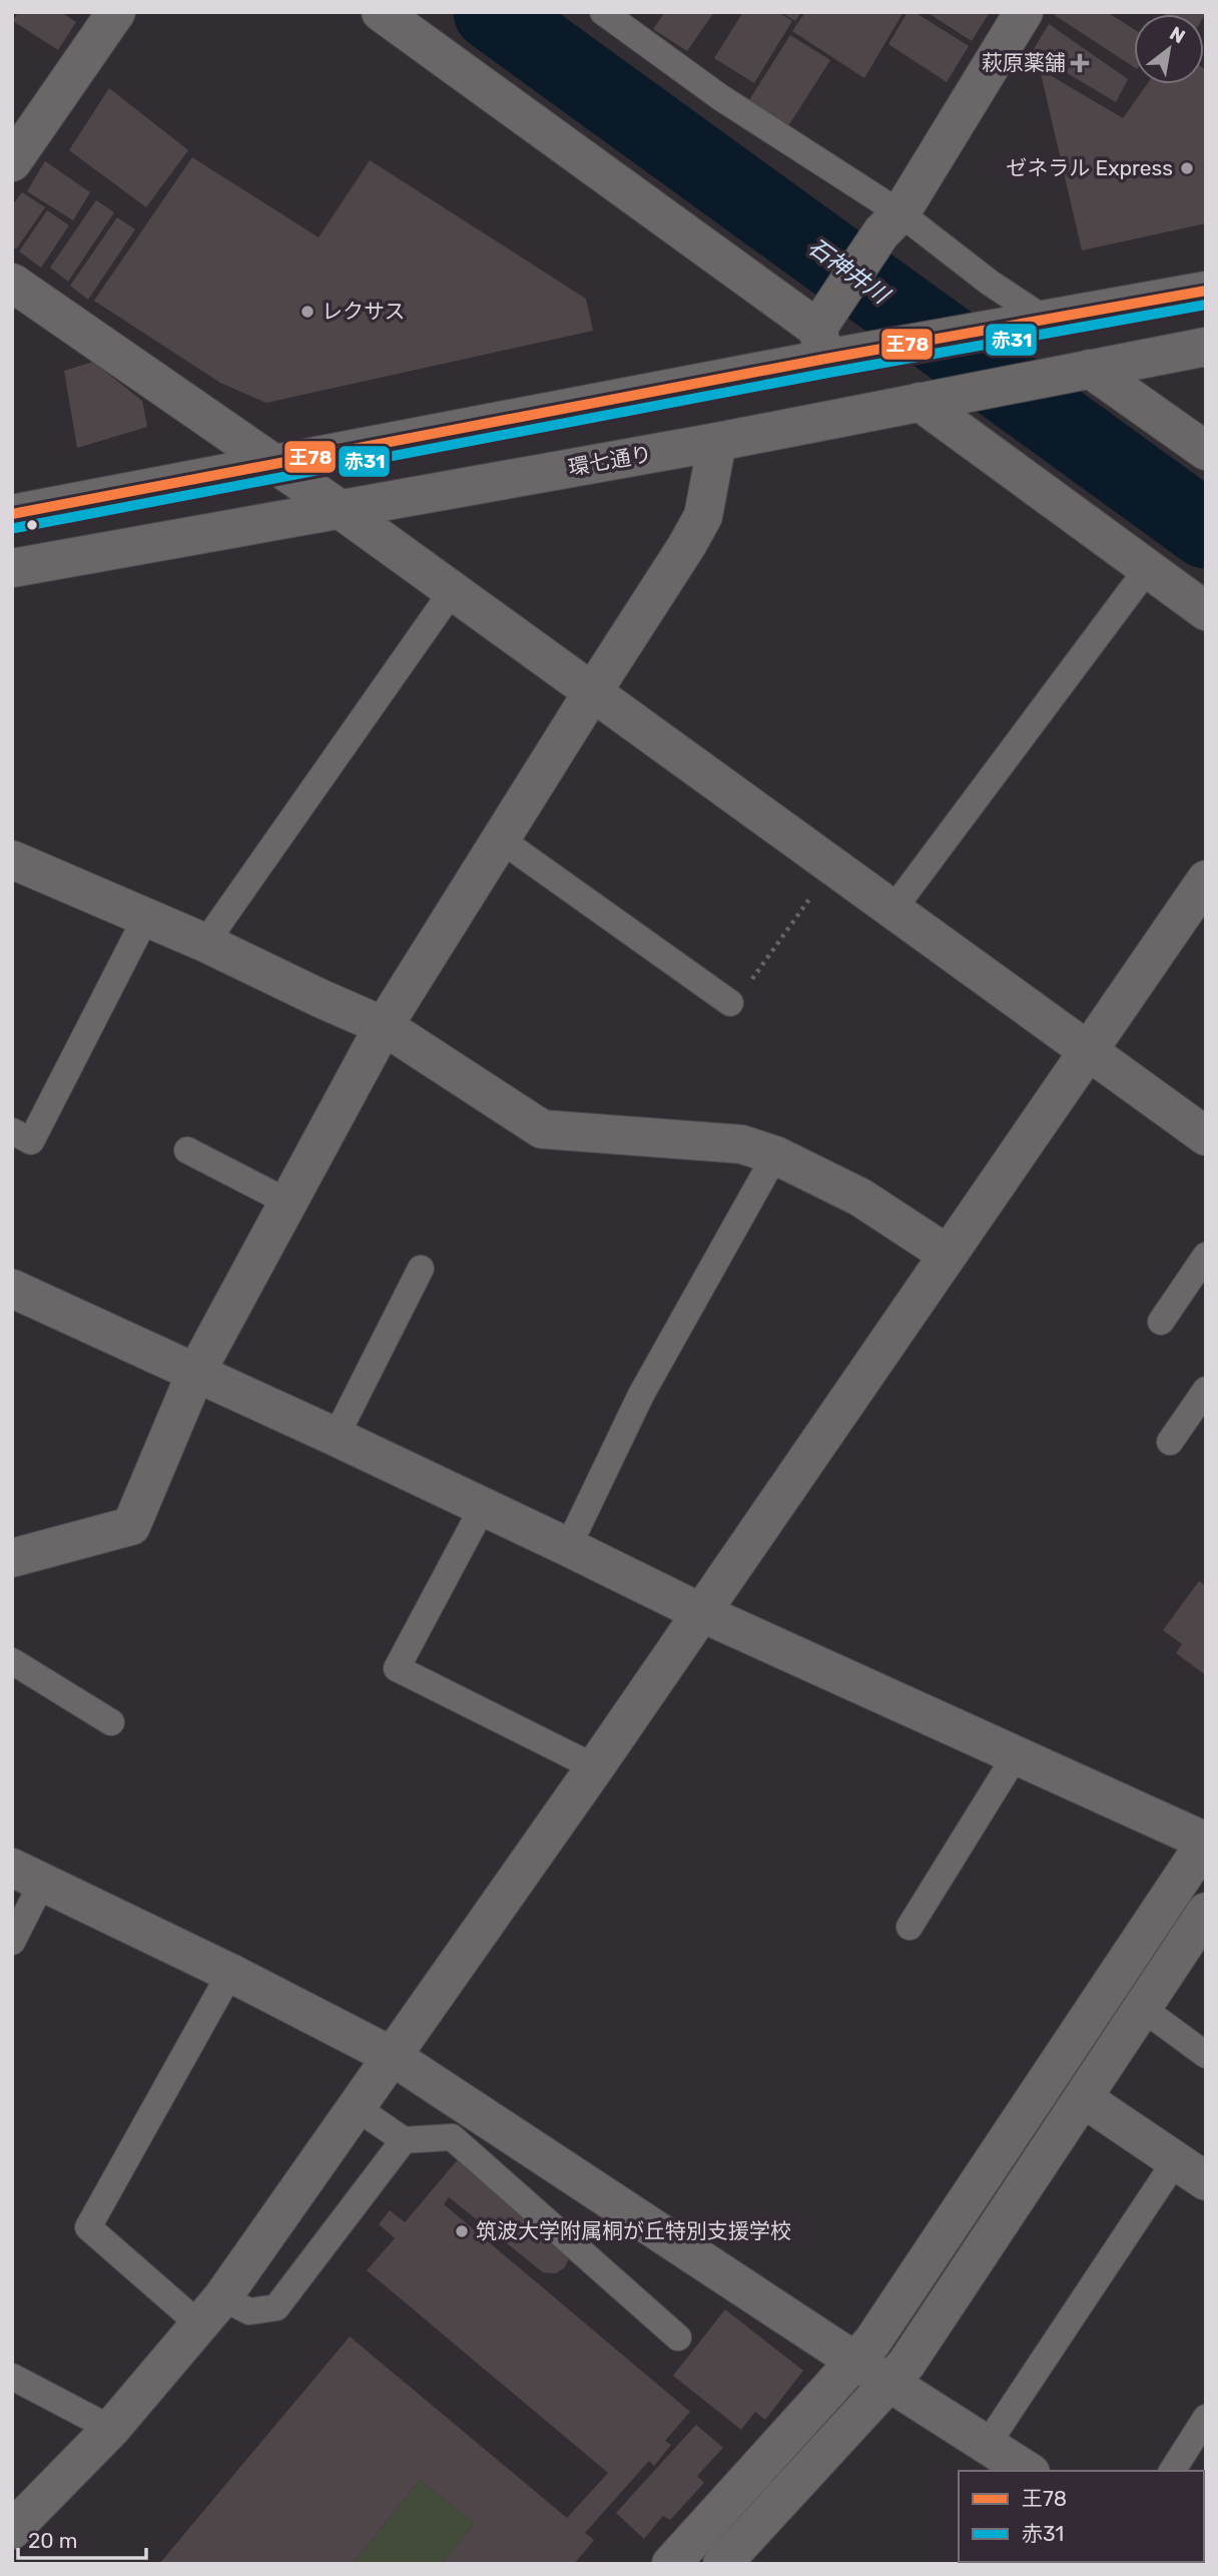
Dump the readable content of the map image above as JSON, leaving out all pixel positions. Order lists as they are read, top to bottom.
{
  "streets": {
    "main road": ["環七通り"]
  },
  "water": ["石神井川"],
  "places": {
    "health": ["萩原薬舗"],
    "other": ["ゼネラル Express", "レクサス", "筑波大学附属桐が丘特別支援学校"]
  },
  "lines": ["transit line 王78", "transit line 赤31"],
  "legend": ["王78", "赤31"],
  "scale_bar": "20 m",
  "north": "top right"
}
